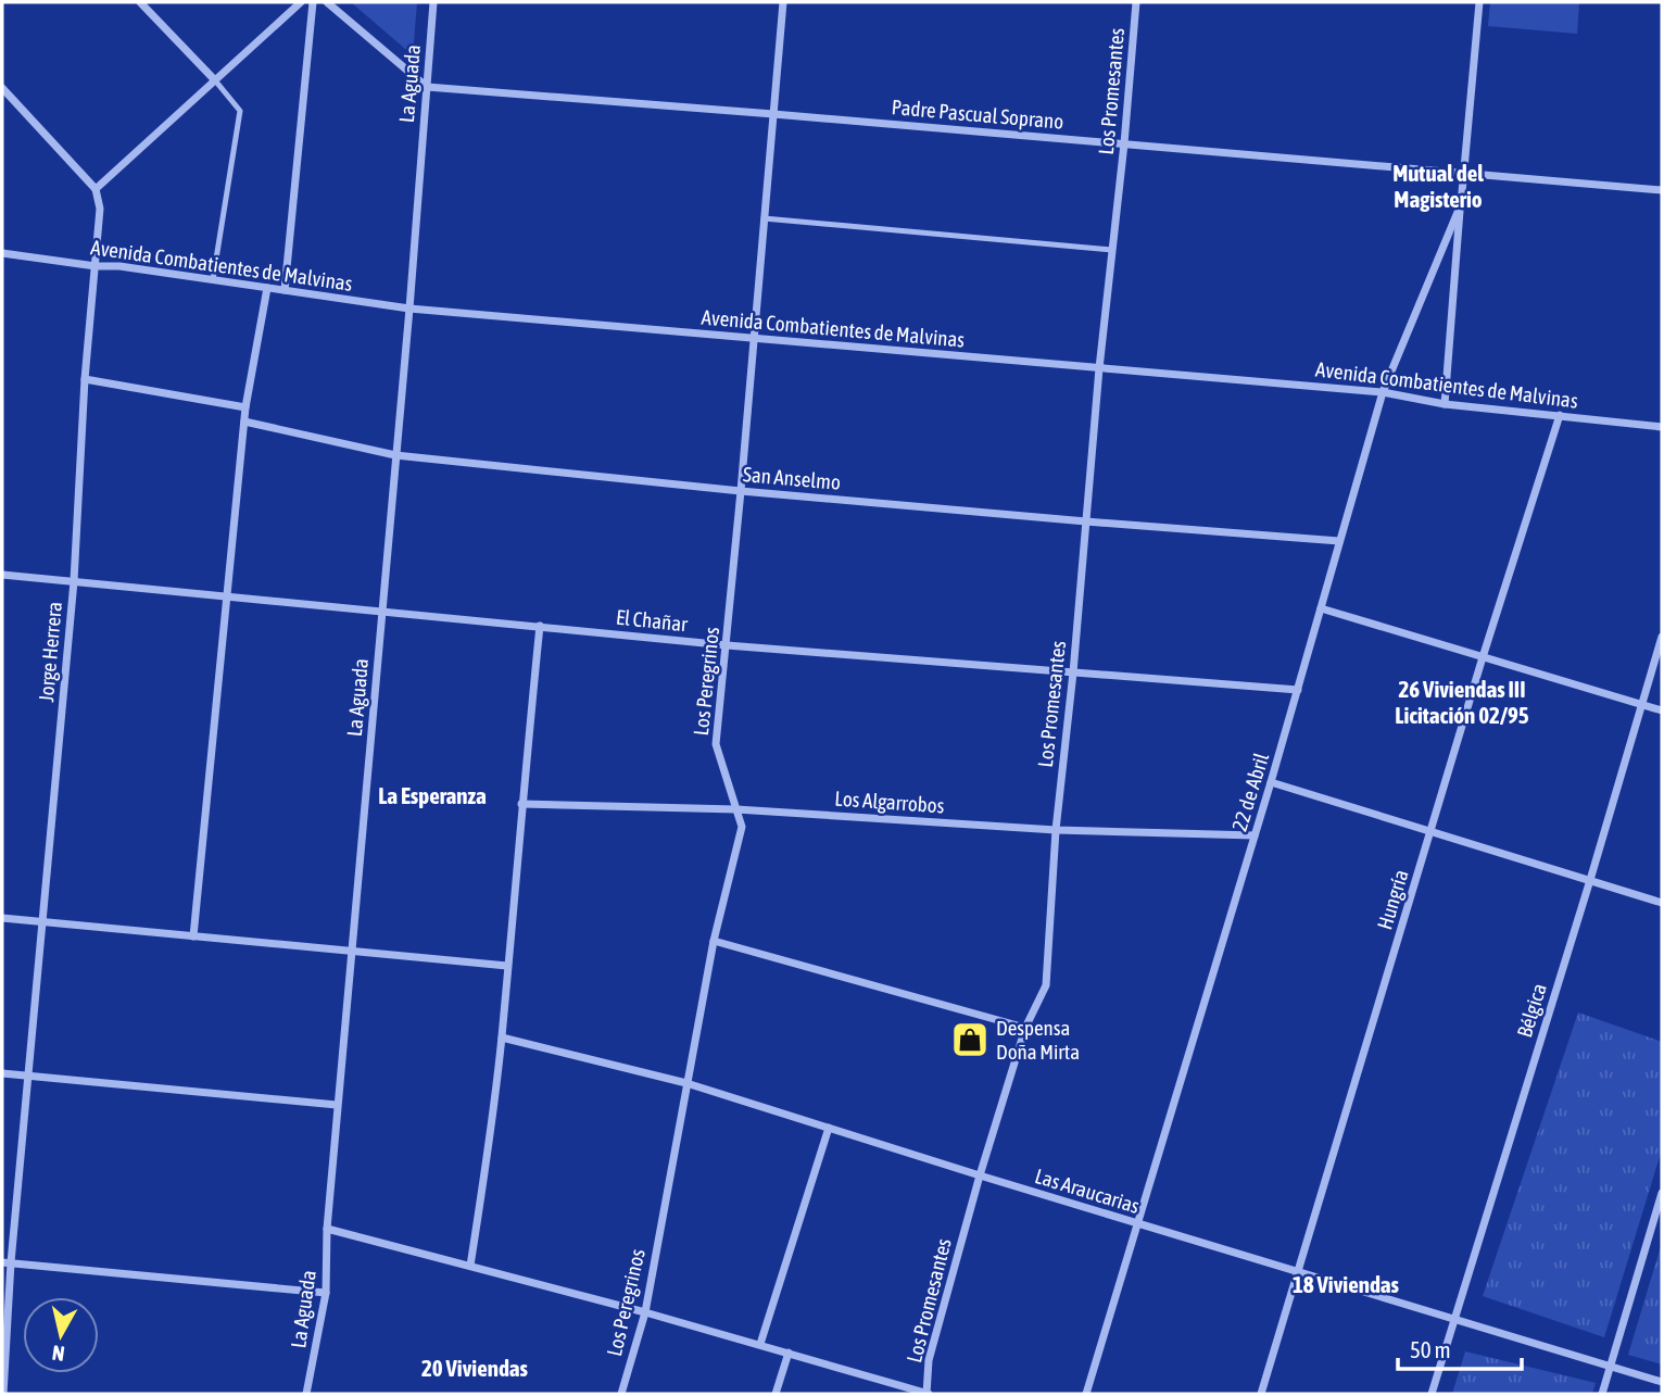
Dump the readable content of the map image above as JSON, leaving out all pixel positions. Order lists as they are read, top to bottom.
{
  "streets": {
    "street": [
      "La Aguada",
      "Los Promesantes",
      "Padre Pascual Soprano",
      "Avenida Combatientes de Malvinas",
      "San Anselmo",
      "El Chañar",
      "Jorge Herrera",
      "Los Peregrinos",
      "22 de Abril",
      "Los Algarrobos",
      "Hungría",
      "Bélgica",
      "Las Araucarias"
    ]
  },
  "crossings": [
    ["La Aguada", "Padre Pascual Soprano"],
    ["La Aguada", "Avenida Combatientes de Malvinas"],
    ["La Aguada", "San Anselmo"],
    ["La Aguada", "El Chañar"],
    ["Los Promesantes", "Padre Pascual Soprano"],
    ["Los Promesantes", "Avenida Combatientes de Malvinas"],
    ["Los Promesantes", "San Anselmo"],
    ["Los Promesantes", "El Chañar"],
    ["Los Promesantes", "Los Algarrobos"],
    ["Los Promesantes", "Las Araucarias"],
    ["Padre Pascual Soprano", "Los Peregrinos"],
    ["Padre Pascual Soprano", "22 de Abril"],
    ["Avenida Combatientes de Malvinas", "Jorge Herrera"],
    ["Avenida Combatientes de Malvinas", "Los Peregrinos"],
    ["Avenida Combatientes de Malvinas", "22 de Abril"],
    ["Avenida Combatientes de Malvinas", "Hungría"],
    ["San Anselmo", "Los Peregrinos"],
    ["San Anselmo", "22 de Abril"],
    ["El Chañar", "Jorge Herrera"],
    ["El Chañar", "Los Peregrinos"],
    ["El Chañar", "22 de Abril"],
    ["Los Peregrinos", "Los Algarrobos"],
    ["Los Peregrinos", "Las Araucarias"],
    ["22 de Abril", "Los Algarrobos"],
    ["22 de Abril", "Las Araucarias"],
    ["Hungría", "Las Araucarias"],
    ["Bélgica", "Las Araucarias"]
  ],
  "districts": [
    "Mutual del Magisterio",
    "26 Viviendas III Licitación 02/95",
    "La Esperanza",
    "18 Viviendas",
    "20 Viviendas"
  ],
  "places": {
    "shop": ["Despensa Doña Mirta"]
  },
  "scale_bar": "50 m",
  "north": "bottom"
}
